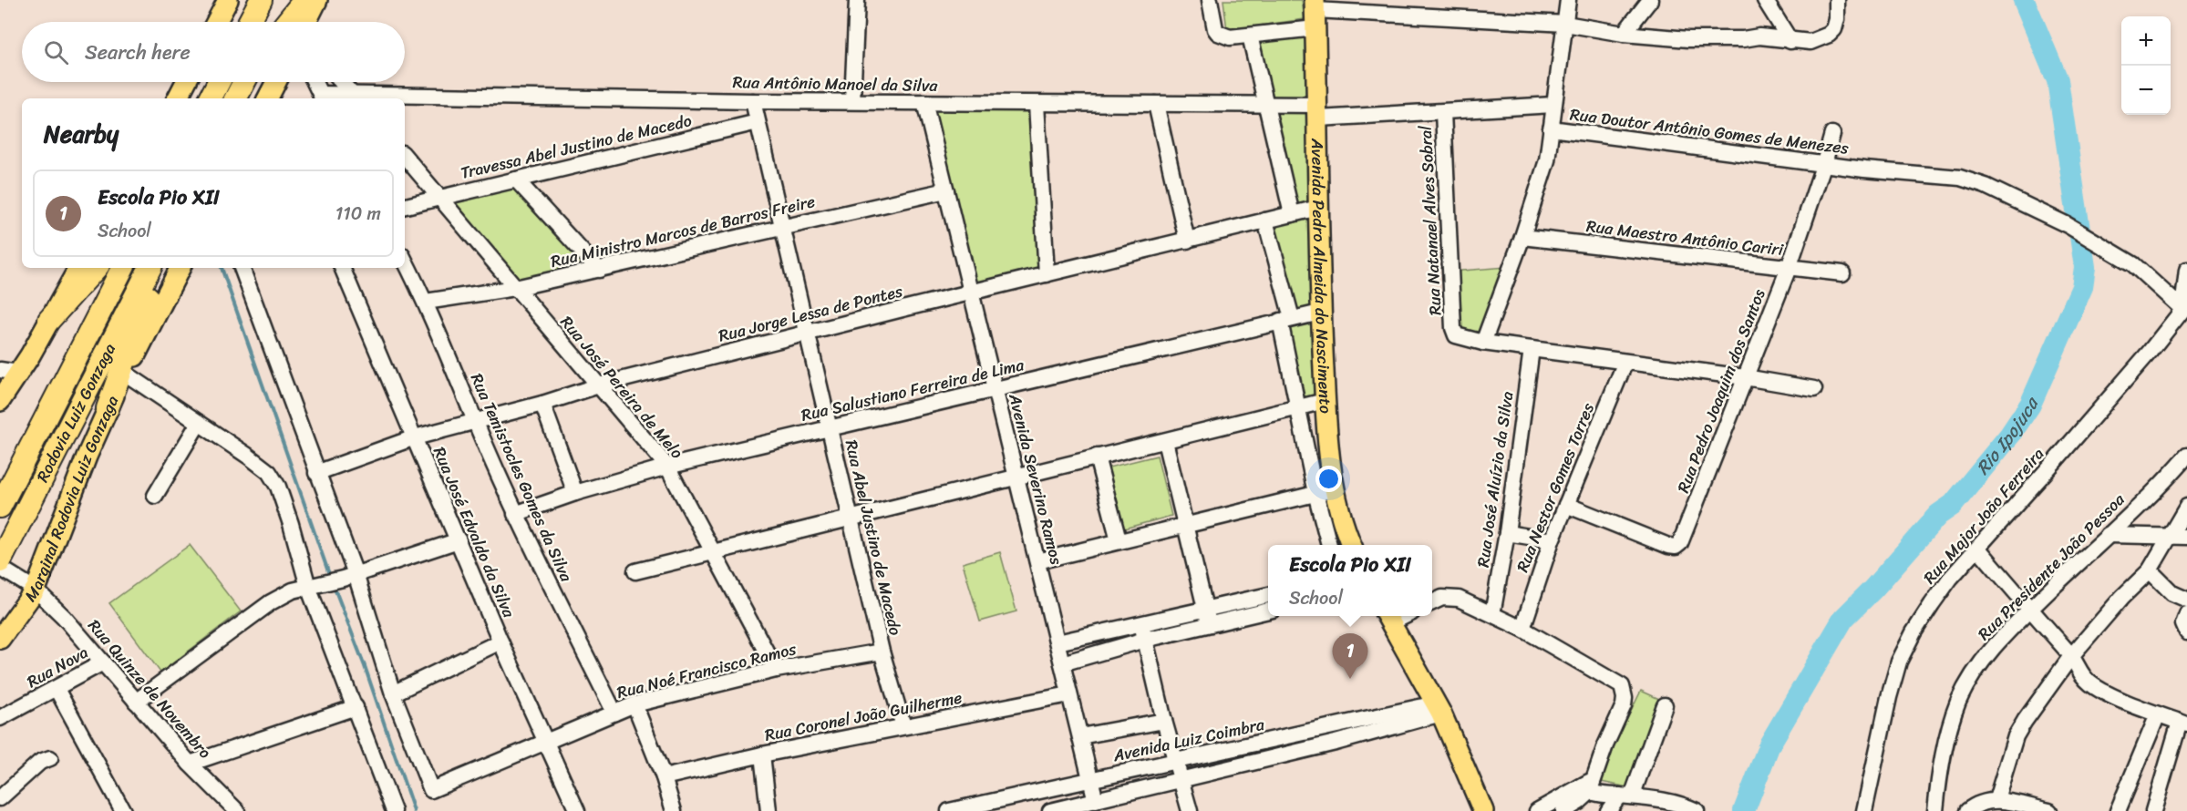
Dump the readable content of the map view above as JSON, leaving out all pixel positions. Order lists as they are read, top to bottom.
{
  "streets": {
    "highway": ["Rodovia Luiz Gonzaga"],
    "main road": ["Avenida Pedro Almeida do Nascimento", "Marginal Rodovia Luiz Gonzaga"],
    "street": [
      "Rua Antônio Manoel da Silva",
      "Rua Doutor Antônio Gomes de Menezes",
      "Travessa Abel Justino de Macedo",
      "Rua Natanael Alves Sobral",
      "Rua Ministro Marcos de Barros Freire",
      "Rua Maestro Antônio Cariri",
      "Rua Jorge Lessa de Pontes",
      "Rua José Pereira de Melo",
      "Rua Salustiano Ferreira de Lima",
      "Rua Pedro Joaquim dos Santos",
      "Rua Temistocles Gomes da Silva",
      "Avenida Severino Ramos",
      "Rua José Aluízio da Silva",
      "Rua Nestor Gomes Torres",
      "Rua Major João Ferreira",
      "Rua José Edvaldo da Silva",
      "Rua Abel Justino de Macedo",
      "Rua Presidente João Pessoa",
      "Rua Nova",
      "Rua Noé Francisco Ramos",
      "Rua Quinze de Novembro",
      "Rua Coronel João Guilherme",
      "Avenida Luiz Coimbra"
    ]
  },
  "crossings": [
    ["Rua Antônio Manoel da Silva", "Rua Doutor Antônio Gomes de Menezes"],
    ["Rua Antônio Manoel da Silva", "Avenida Pedro Almeida do Nascimento"],
    ["Rua Antônio Manoel da Silva", "Avenida Severino Ramos"],
    ["Rua Antônio Manoel da Silva", "Rua Abel Justino de Macedo"],
    ["Rua Doutor Antônio Gomes de Menezes", "Rua Natanael Alves Sobral"],
    ["Rua Doutor Antônio Gomes de Menezes", "Avenida Pedro Almeida do Nascimento"],
    ["Rua Doutor Antônio Gomes de Menezes", "Rua Pedro Joaquim dos Santos"],
    ["Rua Doutor Antônio Gomes de Menezes", "Rua Major João Ferreira"],
    ["Travessa Abel Justino de Macedo", "Rua José Pereira de Melo"],
    ["Travessa Abel Justino de Macedo", "Rua Abel Justino de Macedo"],
    ["Rua Ministro Marcos de Barros Freire", "Rua José Pereira de Melo"],
    ["Rua Ministro Marcos de Barros Freire", "Rua Temistocles Gomes da Silva"],
    ["Rua Ministro Marcos de Barros Freire", "Avenida Severino Ramos"],
    ["Rua Ministro Marcos de Barros Freire", "Rua Abel Justino de Macedo"],
    ["Rua Maestro Antônio Cariri", "Rua Pedro Joaquim dos Santos"],
    ["Avenida Pedro Almeida do Nascimento", "Rua Jorge Lessa de Pontes"],
    ["Avenida Pedro Almeida do Nascimento", "Rua Salustiano Ferreira de Lima"],
    ["Rua Jorge Lessa de Pontes", "Rua José Pereira de Melo"],
    ["Rua Jorge Lessa de Pontes", "Rua Temistocles Gomes da Silva"],
    ["Rua Jorge Lessa de Pontes", "Avenida Severino Ramos"],
    ["Rua Jorge Lessa de Pontes", "Rua José Edvaldo da Silva"],
    ["Rua Jorge Lessa de Pontes", "Rua Abel Justino de Macedo"],
    ["Rua José Pereira de Melo", "Rua Salustiano Ferreira de Lima"],
    ["Rua José Pereira de Melo", "Rua Noé Francisco Ramos"],
    ["Rua Salustiano Ferreira de Lima", "Rua Temistocles Gomes da Silva"],
    ["Rua Salustiano Ferreira de Lima", "Avenida Severino Ramos"],
    ["Rua Salustiano Ferreira de Lima", "Rua Abel Justino de Macedo"],
    ["Rua Pedro Joaquim dos Santos", "Rua Nestor Gomes Torres"],
    ["Rua Temistocles Gomes da Silva", "Rua Noé Francisco Ramos"],
    ["Avenida Severino Ramos", "Rua Coronel João Guilherme"],
    ["Avenida Severino Ramos", "Avenida Luiz Coimbra"],
    ["Marginal Rodovia Luiz Gonzaga", "Rua Quinze de Novembro"],
    ["Rua José Edvaldo da Silva", "Rua Noé Francisco Ramos"],
    ["Rua Abel Justino de Macedo", "Rua Noé Francisco Ramos"],
    ["Rua Abel Justino de Macedo", "Rua Coronel João Guilherme"],
    ["Rua Nova", "Rua Quinze de Novembro"]
  ],
  "water": ["Rio Ipojuca"],
  "page": {
    "map_buttons": ["+", "−"],
    "search": "Search here",
    "heading": "Nearby",
    "list": [
      {
        "mark": "1",
        "name": "Escola Pio XII",
        "note": "School",
        "value": "110 m"
      }
    ],
    "popup": ["Escola Pio XII", "School"],
    "pins": "1"
  }
}
